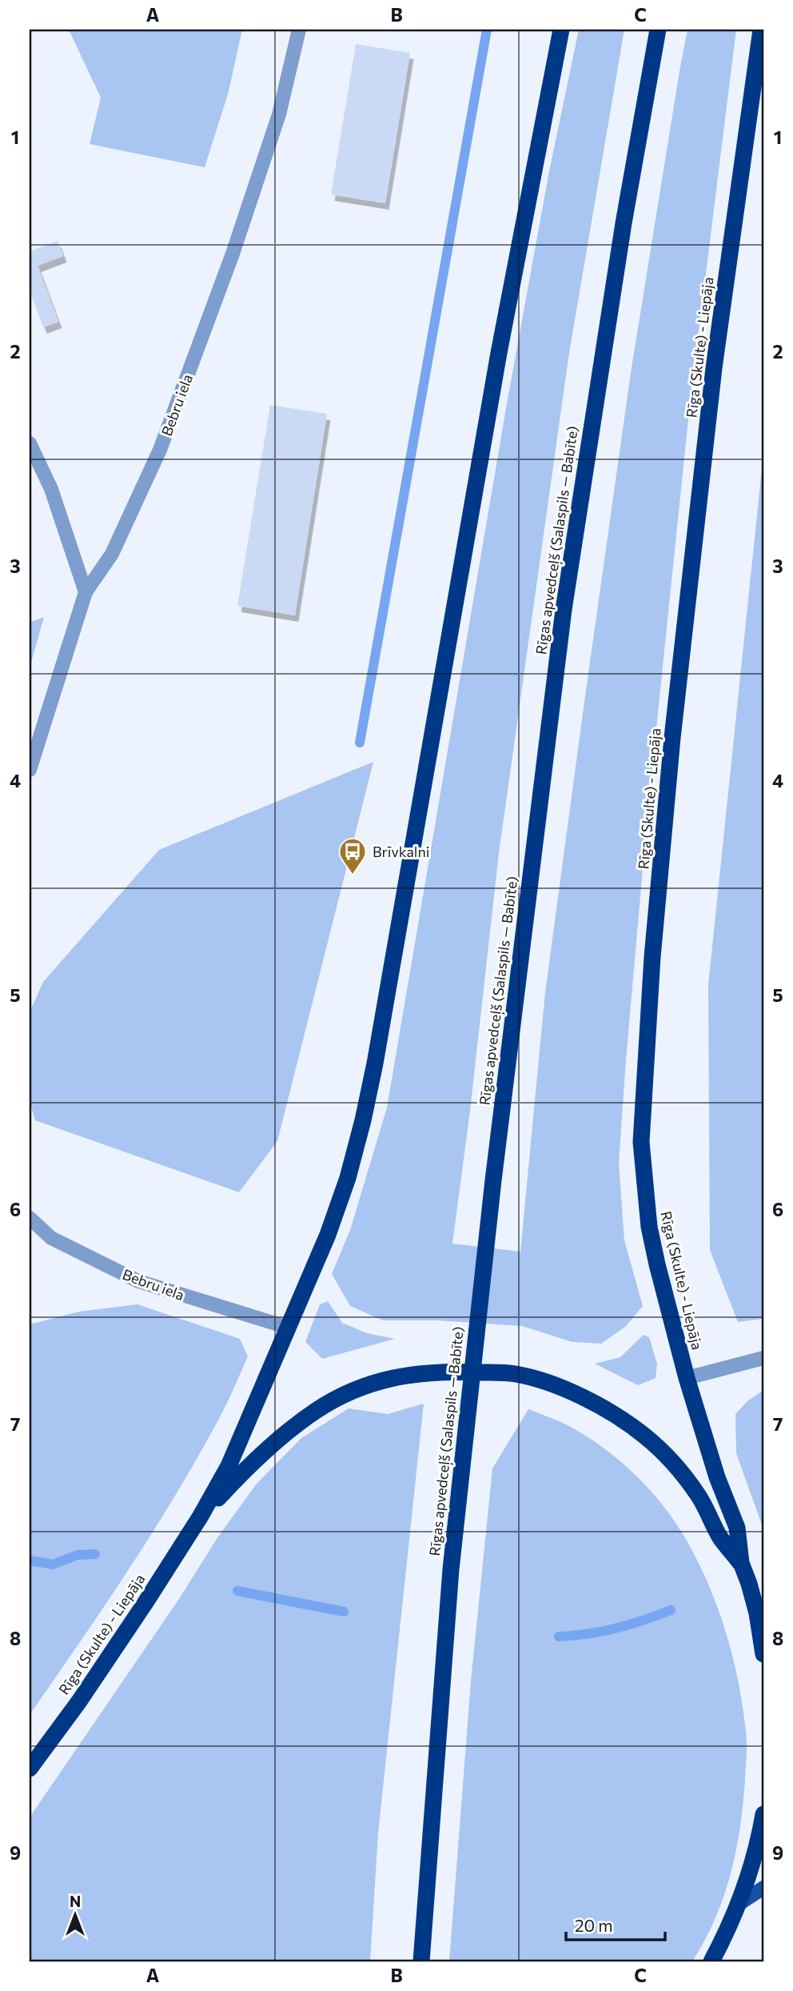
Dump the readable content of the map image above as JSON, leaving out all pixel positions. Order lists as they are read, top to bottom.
{
  "streets": {
    "highway": ["Rīga (Skulte) - Liepāja", "Rīgas apvedceļš (Salaspils — Babīte)"],
    "street": ["Bebru iela"]
  },
  "crossings": [
    ["Rīga (Skulte) - Liepāja", "Bebru iela"]
  ],
  "places": {
    "bus stop": ["Brīvkalni"]
  },
  "scale_bar": "20 m",
  "north": "top",
  "grid": {
    "columns": ["A", "B", "C"],
    "rows": [
      "1",
      "2",
      "3",
      "4",
      "5",
      "6",
      "7",
      "8",
      "9"
    ]
  }
}
